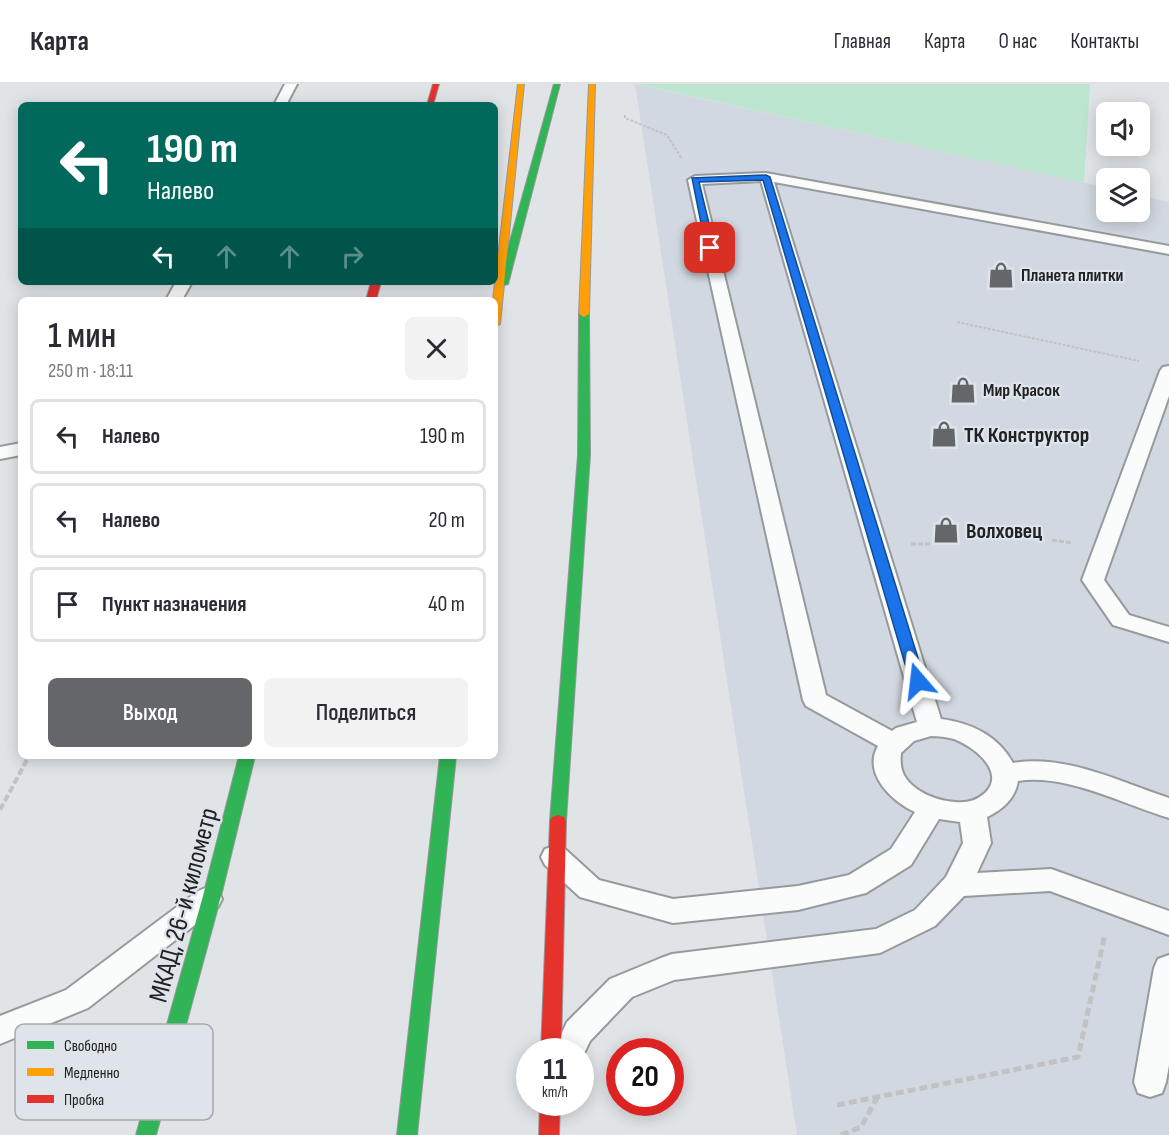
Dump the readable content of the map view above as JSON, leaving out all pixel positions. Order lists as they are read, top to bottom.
{
  "streets": {
    "main road": ["МКАД, 26-й километр"]
  },
  "places": {
    "shop": [
      "Планета плитки",
      "Мир Красок",
      "ТК Конструктор",
      "Волховец"
    ]
  },
  "legend": ["Свободно", "Медленно", "Пробка"],
  "page": {
    "header": "Карта",
    "nav": [
      "Главная",
      "Карта",
      "О нас",
      "Контакты"
    ],
    "turn": ["190 m", "Налево"],
    "heading": ["1 мин", "250 m · 18:11"],
    "list": [
      {
        "name": "Налево",
        "value": "190 m"
      },
      {
        "name": "Налево",
        "value": "20 m"
      },
      {
        "name": "Пункт назначения",
        "value": "40 m"
      }
    ],
    "buttons": ["Выход", "Поделиться"],
    "speed": "11 km/h",
    "limit": "20"
  }
}
